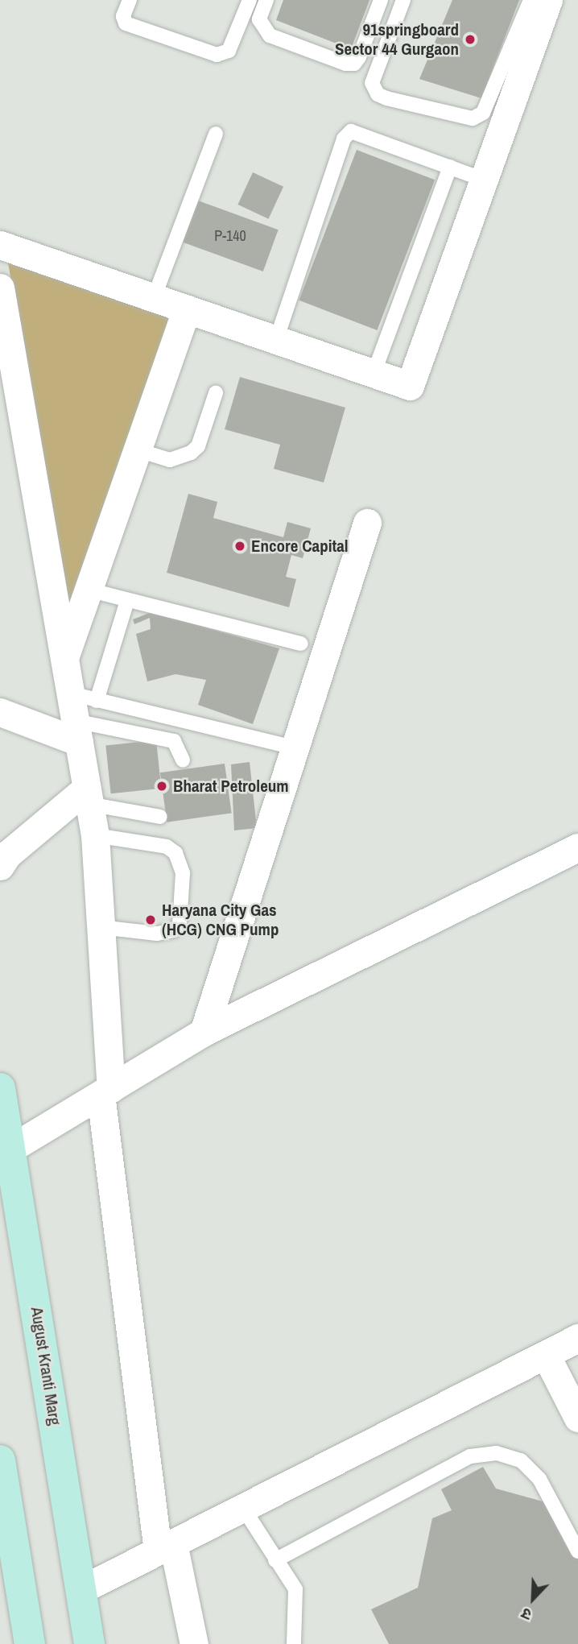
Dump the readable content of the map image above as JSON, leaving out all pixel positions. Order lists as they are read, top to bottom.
{
  "streets": {
    "main road": ["August Kranti Marg"]
  },
  "places": [
    "91springboard Sector 44 Gurgaon",
    "Encore Capital",
    "Bharat Petroleum",
    "Haryana City Gas (HCG) CNG Pump"
  ],
  "house_numbers": ["P-140"],
  "north": "bottom left"
}
